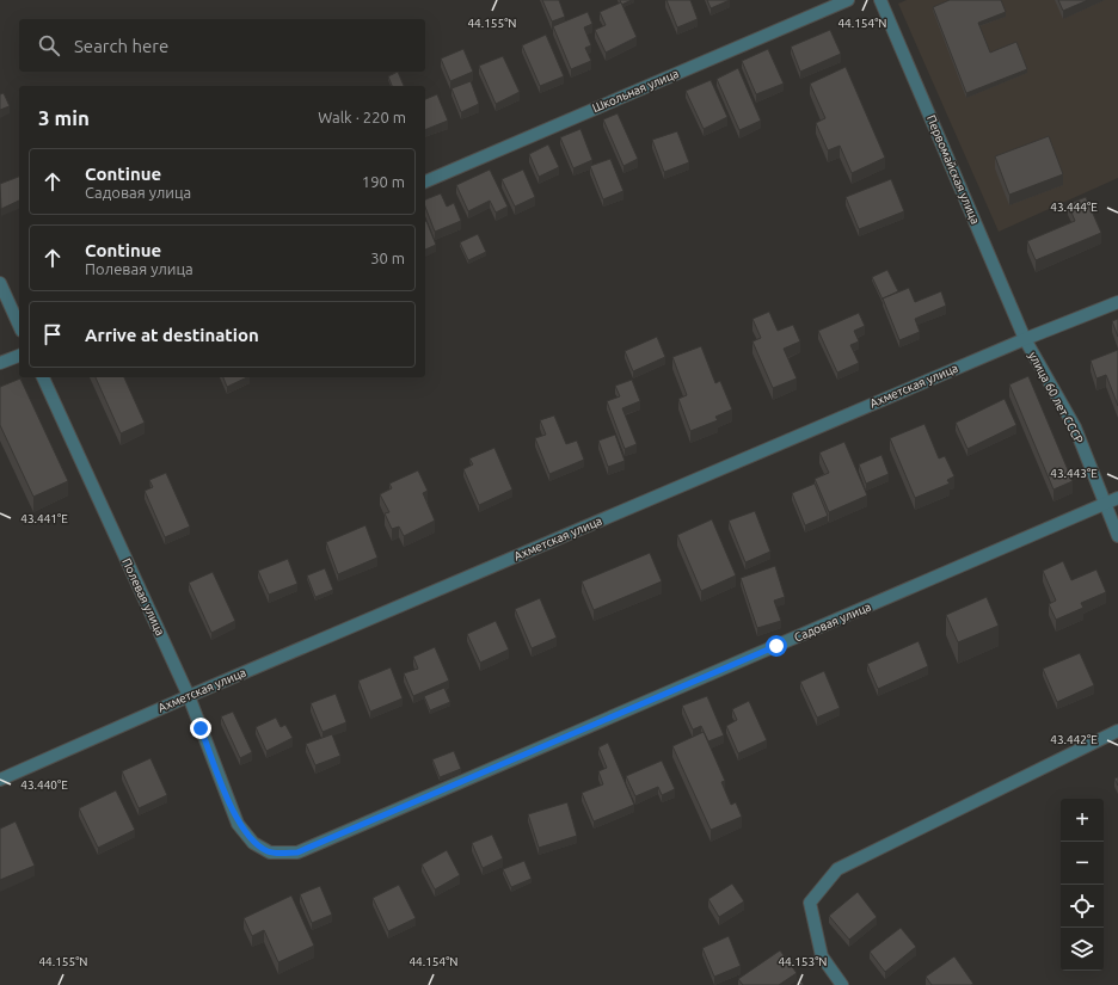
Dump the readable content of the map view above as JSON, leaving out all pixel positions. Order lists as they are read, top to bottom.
{
  "streets": {
    "street": [
      "Школьная улица",
      "Первомайская улица",
      "Ахметская улица",
      "улица 60 лет СССР",
      "Полевая улица",
      "Садовая улица"
    ]
  },
  "crossings": [
    ["Первомайская улица", "Ахметская улица"],
    ["Первомайская улица", "улица 60 лет СССР"],
    ["Ахметская улица", "улица 60 лет СССР"],
    ["Ахметская улица", "Полевая улица"],
    ["улица 60 лет СССР", "Садовая улица"],
    ["Полевая улица", "Садовая улица"]
  ],
  "page": {
    "search": "Search here",
    "heading": ["3 min", "Walk · 220 m"],
    "list": [
      ["Continue", "Садовая улица", "190 m"],
      ["Continue", "Полевая улица", "30 m"],
      "Arrive at destination"
    ],
    "map_buttons": ["+", "−"]
  },
  "coordinates": [
    "44.155°N",
    "44.154°N",
    "43.444°E",
    "43.443°E",
    "43.441°E",
    "43.442°E",
    "43.440°E",
    "44.153°N"
  ]
}
